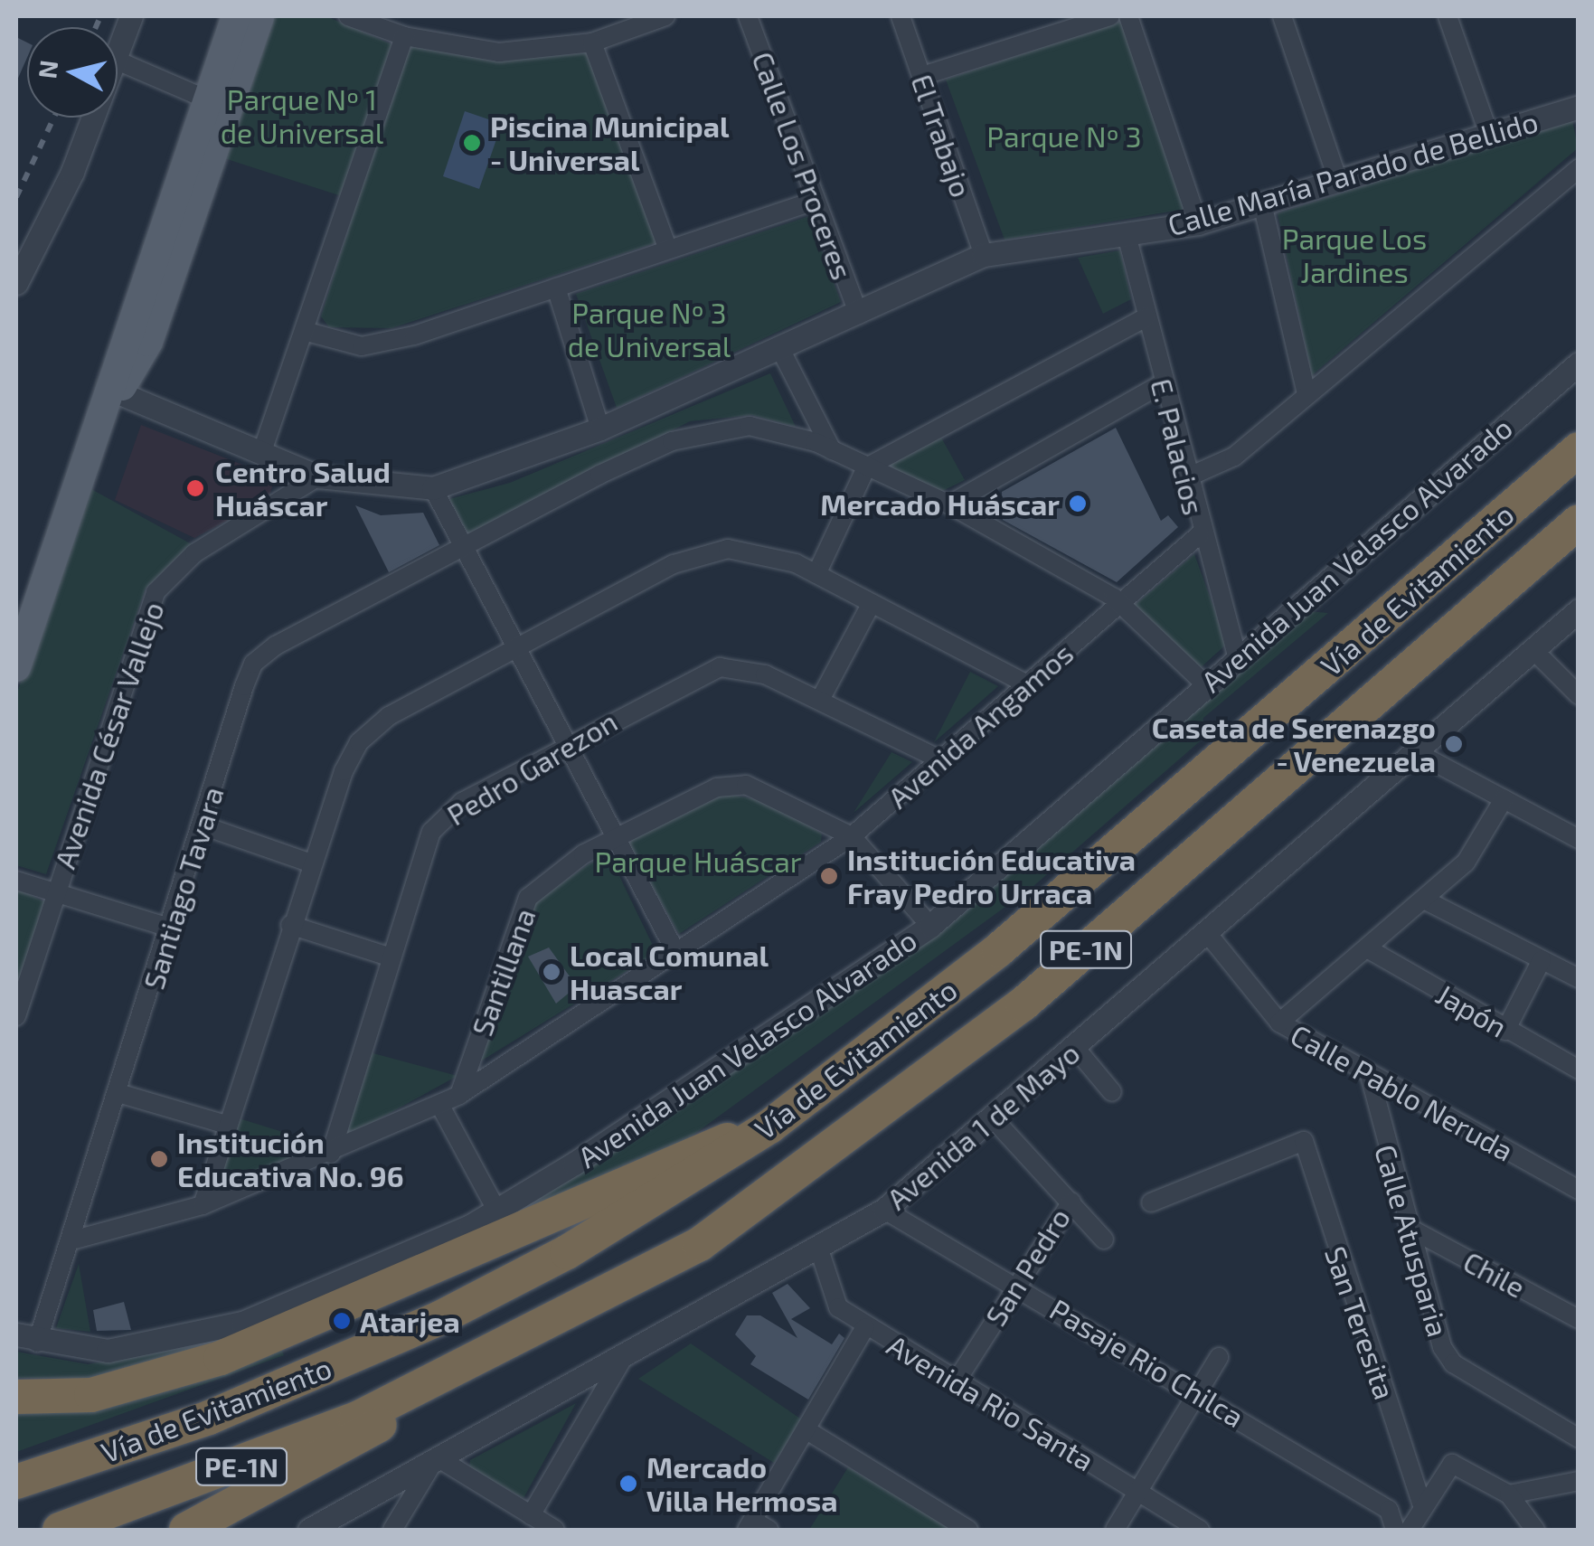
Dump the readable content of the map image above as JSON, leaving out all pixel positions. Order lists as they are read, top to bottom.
{
  "streets": {
    "highway": ["Vía de Evitamiento", "PE-1N"],
    "street": [
      "El Trabajo",
      "Calle Los Proceres",
      "Calle María Parado de Bellido",
      "E. Palacios",
      "Avenida Juan Velasco Alvarado",
      "Avenida Angamos",
      "Avenida César Vallejo",
      "Pedro Garezon",
      "Santiago Tavara",
      "Santillana",
      "Japón",
      "Calle Pablo Neruda",
      "Avenida 1 de Mayo",
      "Calle Atusparia",
      "San Pedro",
      "Chile",
      "San Teresita",
      "Pasaje Rio Chilca",
      "Avenida Rio Santa"
    ]
  },
  "crossings": [
    ["El Trabajo", "Calle María Parado de Bellido"],
    ["Calle Los Proceres", "Calle María Parado de Bellido"],
    ["Calle María Parado de Bellido", "E. Palacios"],
    ["E. Palacios", "Avenida Juan Velasco Alvarado"],
    ["E. Palacios", "Avenida Angamos"],
    ["Avenida Juan Velasco Alvarado", "Santiago Tavara"],
    ["Avenida Juan Velasco Alvarado", "Santillana"],
    ["Avenida Angamos", "Pedro Garezon"],
    ["Avenida Angamos", "Santiago Tavara"],
    ["Avenida Angamos", "Santillana"],
    ["Calle Pablo Neruda", "Avenida 1 de Mayo"],
    ["Calle Pablo Neruda", "Calle Atusparia"],
    ["Avenida 1 de Mayo", "San Pedro"],
    ["Avenida 1 de Mayo", "Pasaje Rio Chilca"],
    ["Avenida 1 de Mayo", "Avenida Rio Santa"],
    ["Calle Atusparia", "Chile"],
    ["San Pedro", "Pasaje Rio Chilca"],
    ["San Pedro", "Avenida Rio Santa"]
  ],
  "parks": [
    "Parque Nº 1 de Universal",
    "Parque Nº 3",
    "Parque Los Jardines",
    "Parque Nº 3 de Universal",
    "Parque Huáscar"
  ],
  "places": [
    "Piscina Municipal - Universal",
    "Centro Salud Huáscar",
    "Mercado Huáscar",
    "Caseta de Serenazgo - Venezuela",
    "Institución Educativa Fray Pedro Urraca",
    "Local Comunal Huascar",
    "Institución Educativa No. 96",
    "Atarjea",
    "Mercado Villa Hermosa"
  ],
  "north": "left"
}
